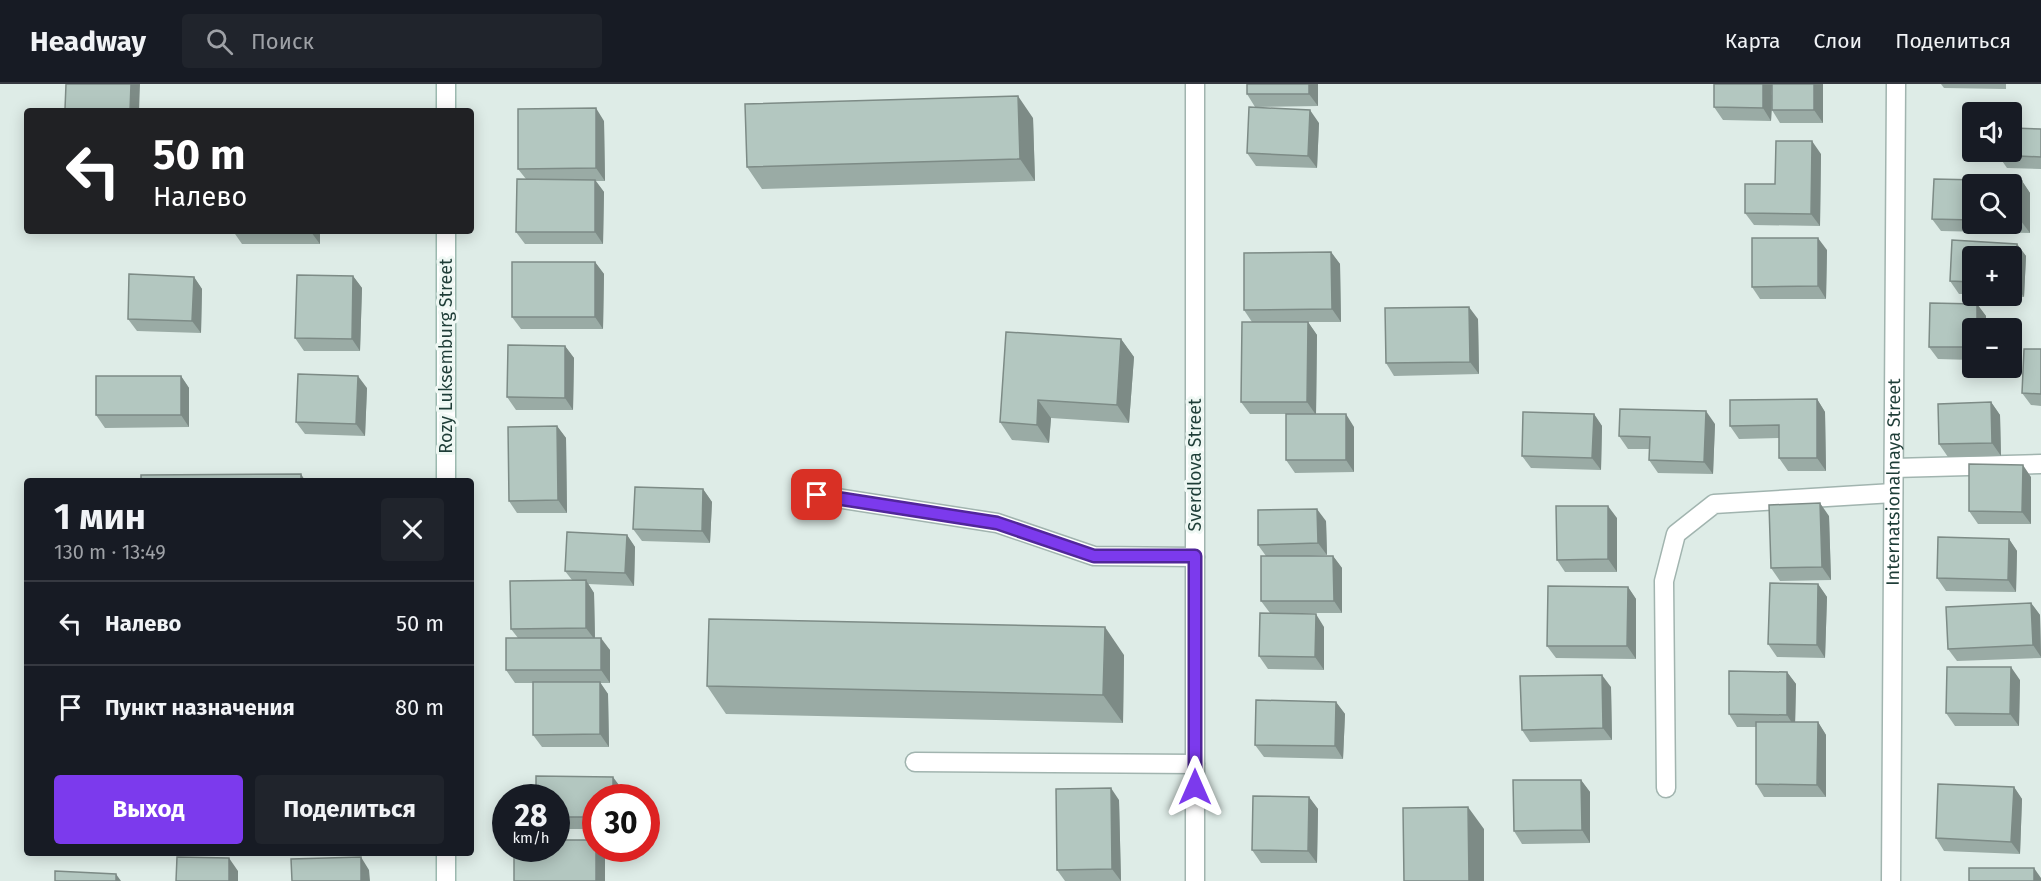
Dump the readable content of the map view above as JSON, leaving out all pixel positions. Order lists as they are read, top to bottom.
{
  "streets": {
    "street": ["Rozy Luksemburg Street", "Sverdlova Street", "Internatsionalnaya Street"]
  },
  "page": {
    "header": "Headway",
    "search": "Поиск",
    "nav": ["Карта", "Слои", "Поделиться"],
    "map_buttons": ["+", "−"],
    "turn": ["50 m", "Налево"],
    "heading": ["1 мин", "130 m · 13:49"],
    "list": [
      {
        "name": "Налево",
        "value": "50 m"
      },
      {
        "name": "Пункт назначения",
        "value": "80 m"
      }
    ],
    "buttons": ["Выход", "Поделиться"],
    "speed": "28 km/h",
    "limit": "30"
  }
}
